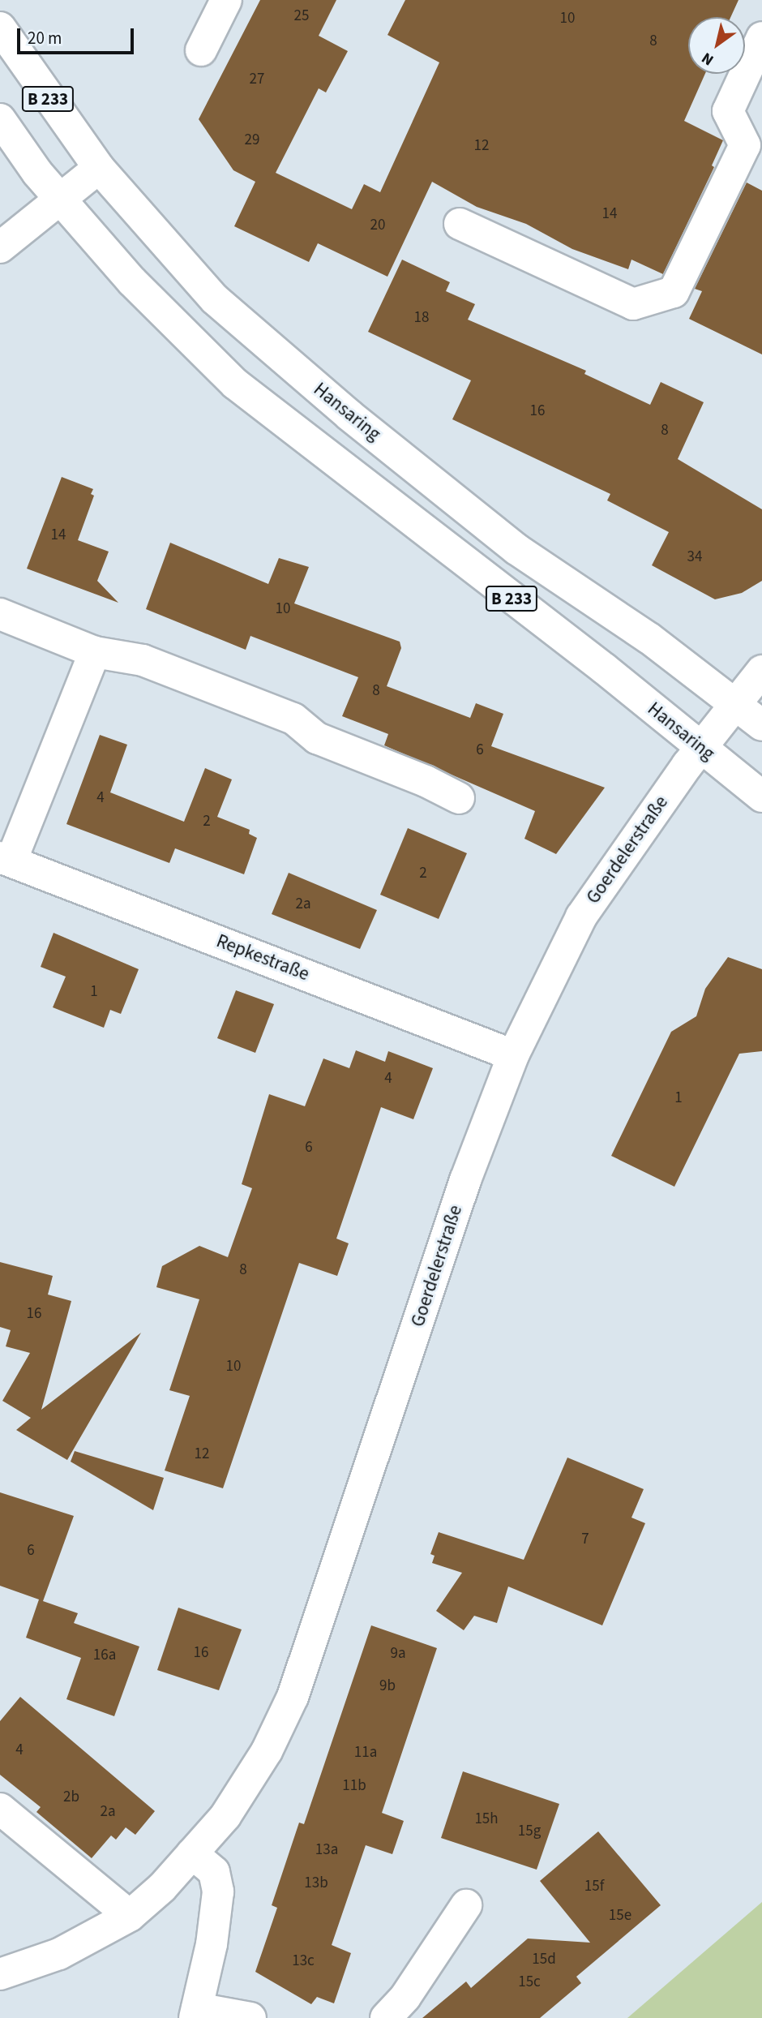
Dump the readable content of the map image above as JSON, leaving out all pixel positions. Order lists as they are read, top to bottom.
{
  "streets": {
    "street": [
      "B 233",
      "Hansaring",
      "Goerdelerstraße",
      "Repkestraße"
    ]
  },
  "crossings": [
    ["Hansaring", "Goerdelerstraße"],
    ["Goerdelerstraße", "Repkestraße"]
  ],
  "house_numbers": [
    "25",
    "10",
    "8",
    "27",
    "29",
    "12",
    "14",
    "20",
    "18",
    "16",
    "8",
    "14",
    "34",
    "10",
    "8",
    "6",
    "4",
    "2",
    "2",
    "2a",
    "1",
    "4",
    "1",
    "6",
    "8",
    "16",
    "10",
    "12",
    "7",
    "6",
    "16",
    "9a",
    "16a",
    "9b",
    "4",
    "11a",
    "11b",
    "2b",
    "2a",
    "15h",
    "15g",
    "13a",
    "13b",
    "15f",
    "15e",
    "15d",
    "13c",
    "15c"
  ],
  "scale_bar": "20 m",
  "north": "bottom left"
}
